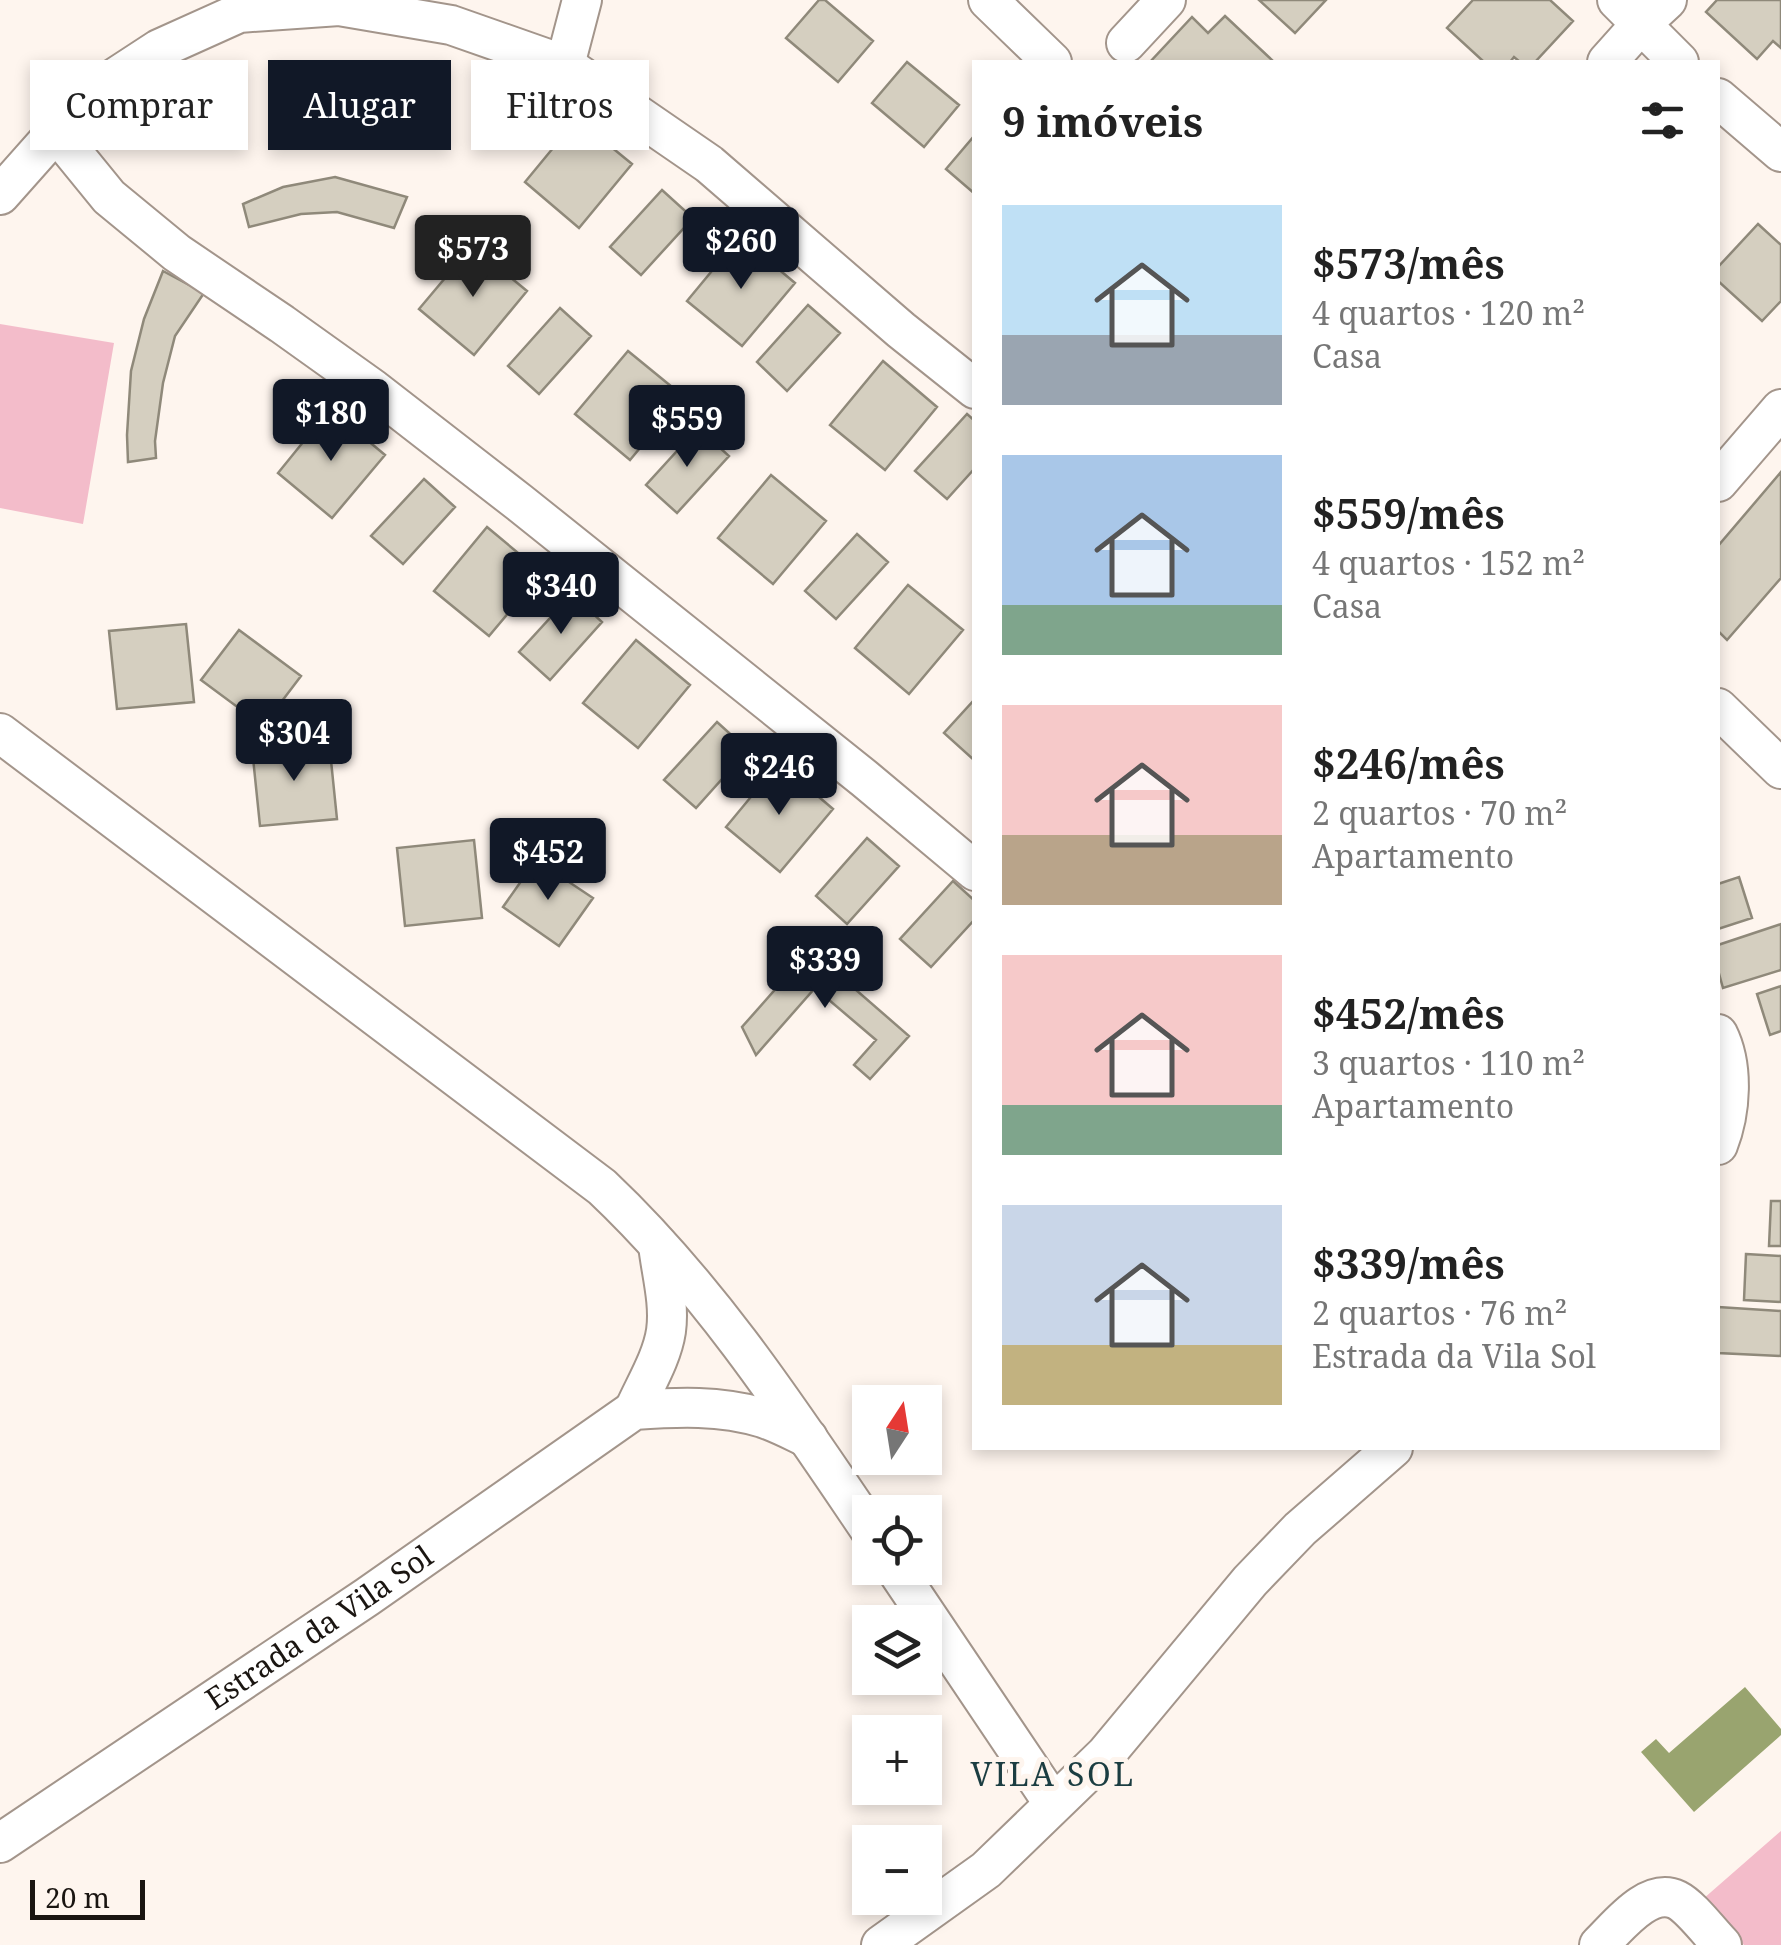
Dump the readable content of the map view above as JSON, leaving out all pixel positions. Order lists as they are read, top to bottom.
{
  "streets": {
    "street": ["Estrada da Vila Sol"]
  },
  "districts": ["VILA SOL"],
  "scale_bar": "20 m",
  "north": "top",
  "page": {
    "chip": ["Comprar", "Alugar", "Filtros"],
    "heading": "9 imóveis",
    "list": [
      {
        "name": "$573/mês",
        "note": "4 quartos · 120 m² · Casa"
      },
      {
        "name": "$559/mês",
        "note": "4 quartos · 152 m² · Casa"
      },
      {
        "name": "$246/mês",
        "note": "2 quartos · 70 m² · Apartamento"
      },
      {
        "name": "$452/mês",
        "note": "3 quartos · 110 m² · Apartamento"
      },
      {
        "name": "$339/mês",
        "note": "2 quartos · 76 m² · Estrada da Vila Sol"
      }
    ],
    "price": [
      "$260",
      "$573",
      "$180",
      "$559",
      "$340",
      "$304",
      "$246",
      "$452",
      "$339"
    ],
    "map_buttons": ["+", "−"],
    "scale": "20 m"
  }
}
